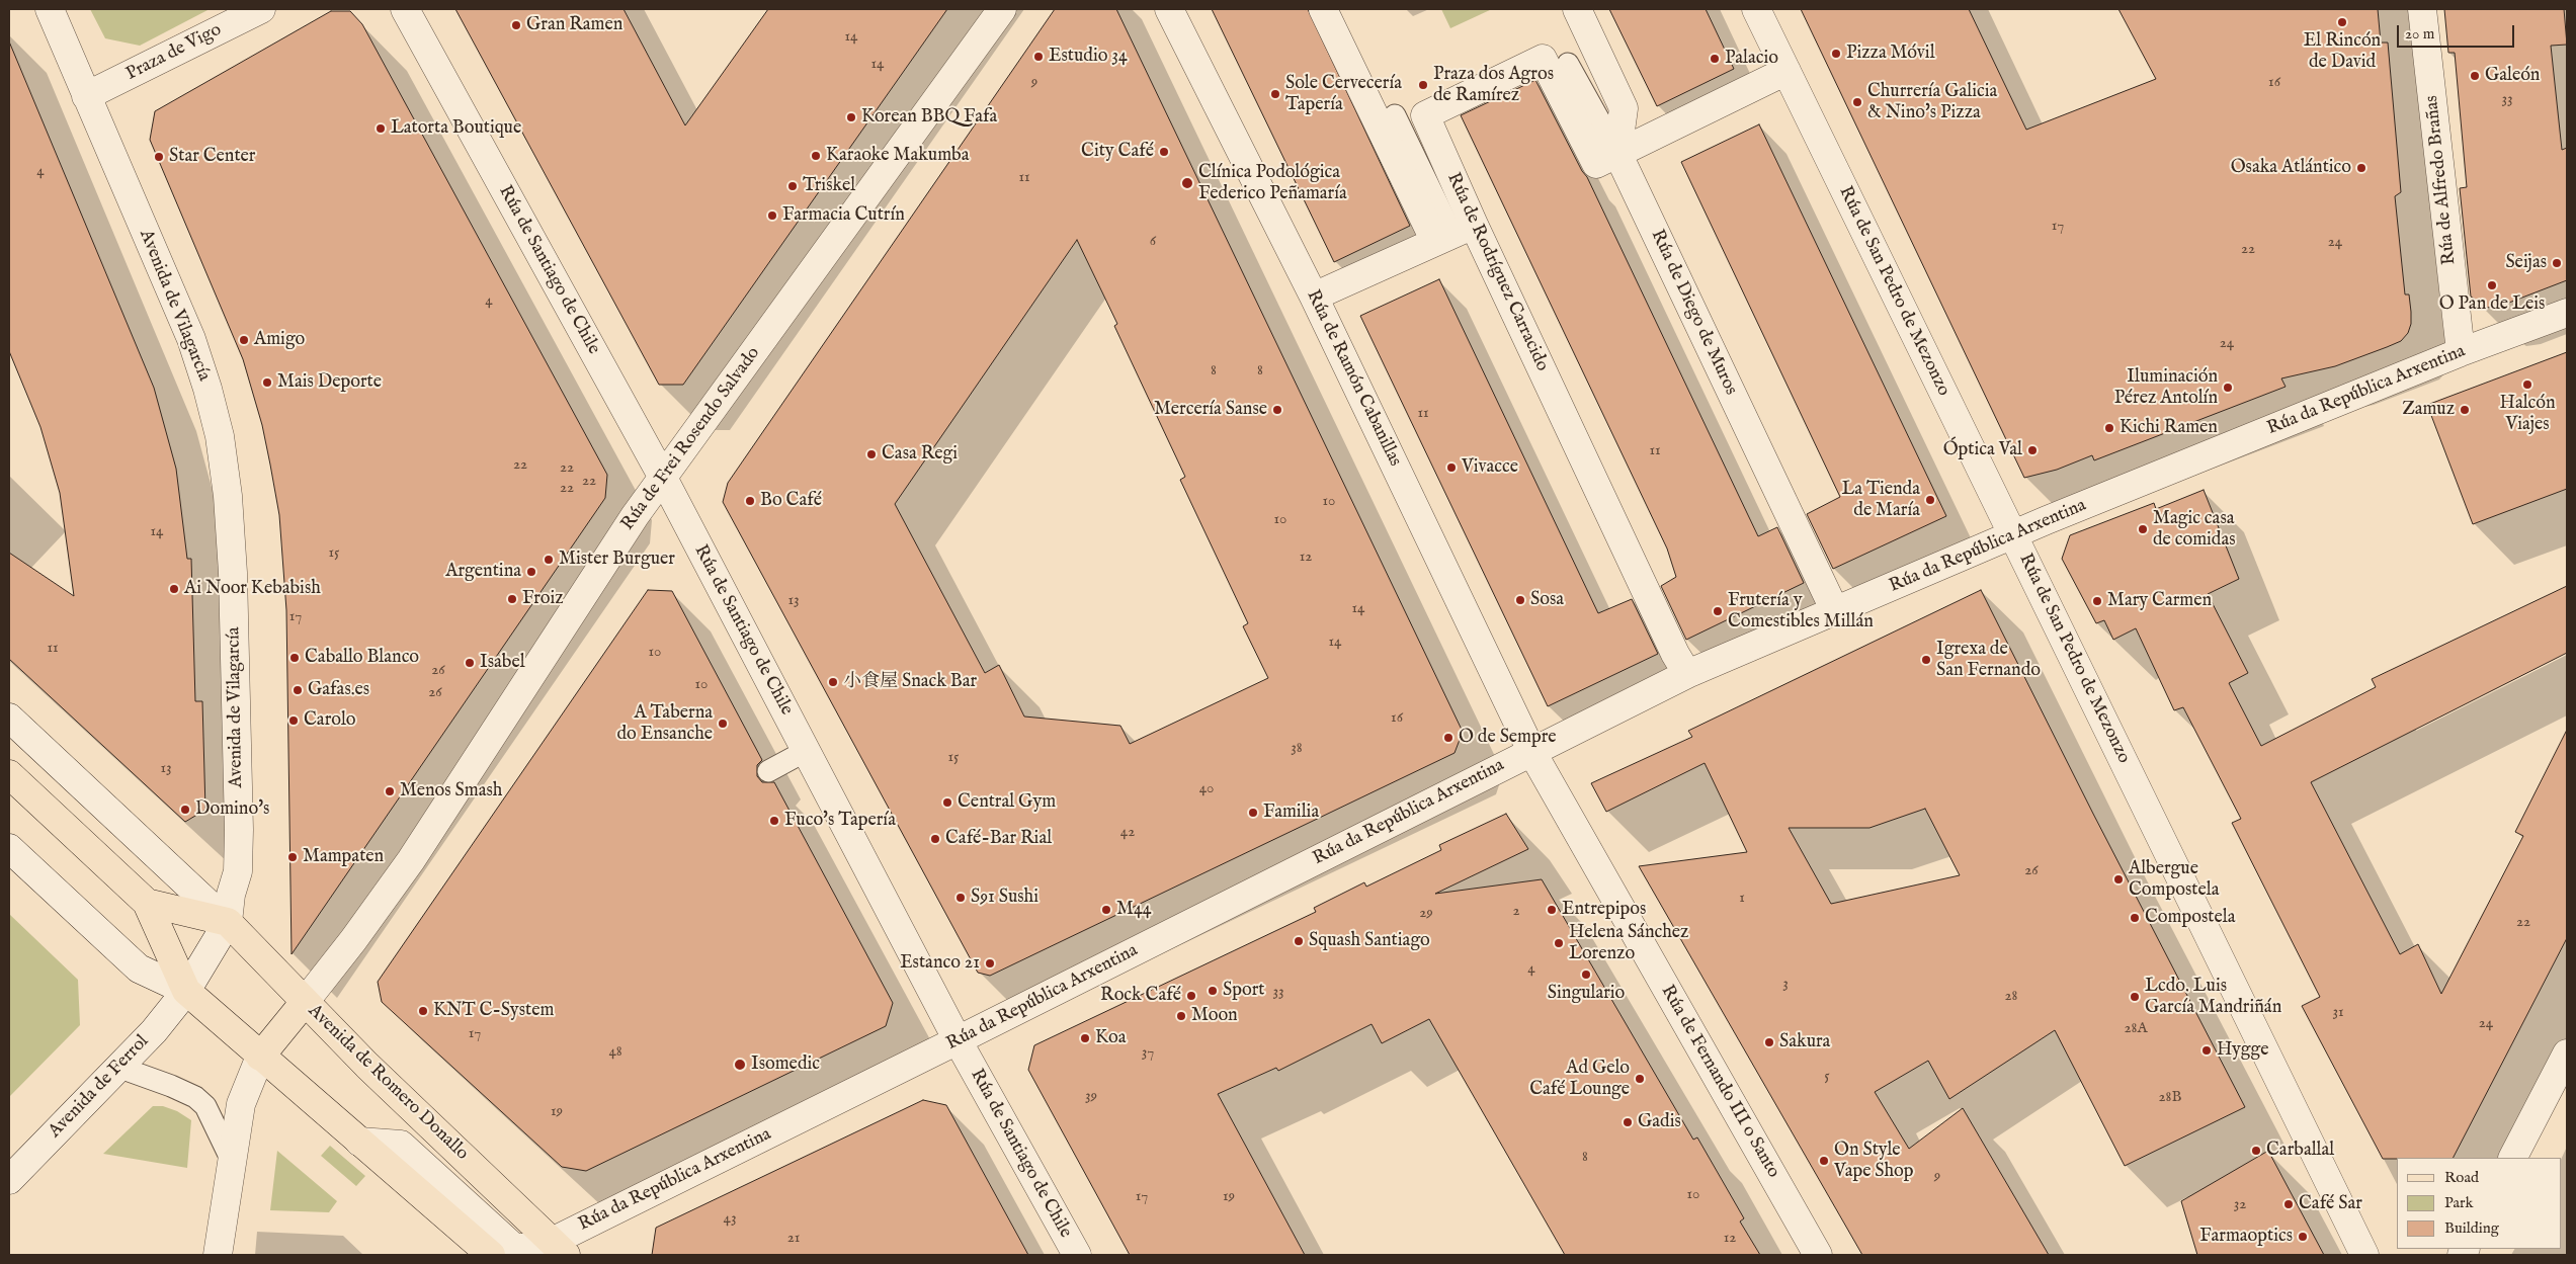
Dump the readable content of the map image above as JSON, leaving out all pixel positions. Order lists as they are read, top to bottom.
{
  "streets": {
    "main road": ["Avenida de Romero Donallo"],
    "street": [
      "Praza de Vigo",
      "Rúa de Alfredo Brañas",
      "Rúa de Santiago de Chile",
      "Rúa de Rodríguez Carracido",
      "Rúa de San Pedro de Mezonzo",
      "Avenida de Vilagarcía",
      "Rúa de Diego de Muros",
      "Rúa de Ramón Cabanillas",
      "Rúa da República Arxentina",
      "Rúa de Frei Rosendo Salvado",
      "Rúa de Fernando III o Santo",
      "Avenida de Ferrol"
    ]
  },
  "crossings": [
    ["Praza de Vigo", "Avenida de Vilagarcía"],
    ["Rúa de Alfredo Brañas", "Rúa da República Arxentina"],
    ["Rúa de Santiago de Chile", "Rúa da República Arxentina"],
    ["Rúa de Santiago de Chile", "Rúa de Frei Rosendo Salvado"],
    ["Rúa de Rodríguez Carracido", "Rúa de Diego de Muros"],
    ["Rúa de Rodríguez Carracido", "Rúa da República Arxentina"],
    ["Rúa de San Pedro de Mezonzo", "Rúa da República Arxentina"],
    ["Avenida de Vilagarcía", "Avenida de Romero Donallo"],
    ["Avenida de Vilagarcía", "Avenida de Ferrol"],
    ["Rúa de Diego de Muros", "Rúa da República Arxentina"],
    ["Rúa de Ramón Cabanillas", "Rúa da República Arxentina"],
    ["Rúa de Ramón Cabanillas", "Rúa de Fernando III o Santo"],
    ["Rúa da República Arxentina", "Rúa de Fernando III o Santo"],
    ["Rúa da República Arxentina", "Avenida de Romero Donallo"],
    ["Rúa de Frei Rosendo Salvado", "Avenida de Romero Donallo"],
    ["Avenida de Romero Donallo", "Avenida de Ferrol"]
  ],
  "places": [
    "El Rincón de David",
    "Gran Ramen",
    "Pizza Móvil",
    "Estudio 34",
    "Palacio",
    "Galeón",
    "Praza dos Agros de Ramírez",
    "Sole Cervecería Tapería",
    "Churrería Galicia & Nino's Pizza",
    "Korean BBQ Fafa",
    "Latorta Boutique",
    "City Café",
    "Karaoke Makumba",
    "Star Center",
    "Osaka Atlántico",
    "Clínica Podológica Federico Peñamaría",
    "Triskel",
    "Farmacia Cutrín",
    "Seijas",
    "O Pan de Leis",
    "Amigo",
    "Mais Deporte",
    "Halcón Viajes",
    "Iluminación Pérez Antolín",
    "Mercería Sanse",
    "Zamuz",
    "Kichi Ramen",
    "Óptica Val",
    "Casa Regi",
    "Vivacce",
    "La Tienda de María",
    "Bo Café",
    "Magic casa de comidas",
    "Mister Burguer",
    "Argentina",
    "Ai Noor Kebabish",
    "Froiz",
    "Sosa",
    "Mary Carmen",
    "Frutería y Comestibles Millán",
    "Caballo Blanco",
    "Igrexa de San Fernando",
    "Isabel",
    "小食屋 Snack Bar",
    "Gafas.es",
    "Carolo",
    "A Taberna do Ensanche",
    "O de Sempre",
    "Menos Smash",
    "Central Gym",
    "Domino's",
    "Familia",
    "Fuco's Tapería",
    "Café-Bar Rial",
    "Mampaten",
    "Albergue Compostela",
    "S91 Sushi",
    "M44",
    "Entrepipos",
    "Compostela",
    "Squash Santiago",
    "Helena Sánchez Lorenzo",
    "Estanco 21",
    "Singulario",
    "Sport",
    "Rock Café",
    "Lcdo. Luis García Mandriñán",
    "KNT C-System",
    "Moon",
    "Koa",
    "Sakura",
    "Hygge",
    "Isomedic",
    "Ad Gelo Café Lounge",
    "Gadis",
    "Carballal",
    "On Style Vape Shop",
    "Café Sar",
    "Farmaoptics"
  ],
  "house_numbers": [
    "14",
    "14",
    "9",
    "16",
    "33",
    "4",
    "11",
    "17",
    "6",
    "24",
    "22",
    "4",
    "24",
    "8",
    "8",
    "11",
    "11",
    "22",
    "22",
    "22",
    "22",
    "10",
    "10",
    "14",
    "15",
    "12",
    "13",
    "14",
    "17",
    "14",
    "11",
    "10",
    "26",
    "10",
    "26",
    "16",
    "38",
    "15",
    "13",
    "40",
    "42",
    "26",
    "1",
    "2",
    "29",
    "22",
    "4",
    "3",
    "33",
    "28",
    "31",
    "24",
    "28A",
    "17",
    "48",
    "37",
    "5",
    "39",
    "28B",
    "19",
    "8",
    "9",
    "10",
    "17",
    "19",
    "32",
    "43",
    "21",
    "12"
  ],
  "legend": ["Road", "Park", "Building"],
  "scale_bar": "20 m"
}
